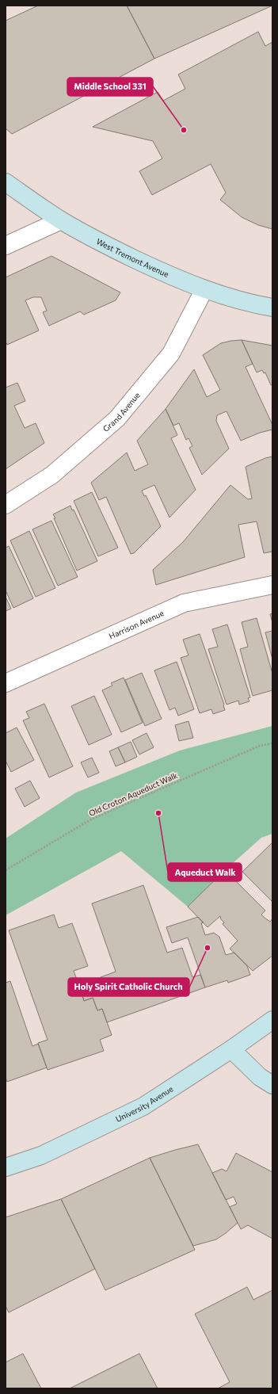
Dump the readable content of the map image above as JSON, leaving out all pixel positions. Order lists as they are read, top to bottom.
{
  "streets": {
    "main road": ["West Tremont Avenue", "University Avenue"],
    "street": ["Grand Avenue", "Harrison Avenue"],
    "path": ["Old Croton Aqueduct Walk"]
  },
  "crossings": [
    ["West Tremont Avenue", "Grand Avenue"]
  ],
  "places": ["Middle School 331", "Aqueduct Walk", "Holy Spirit Catholic Church"]
}
